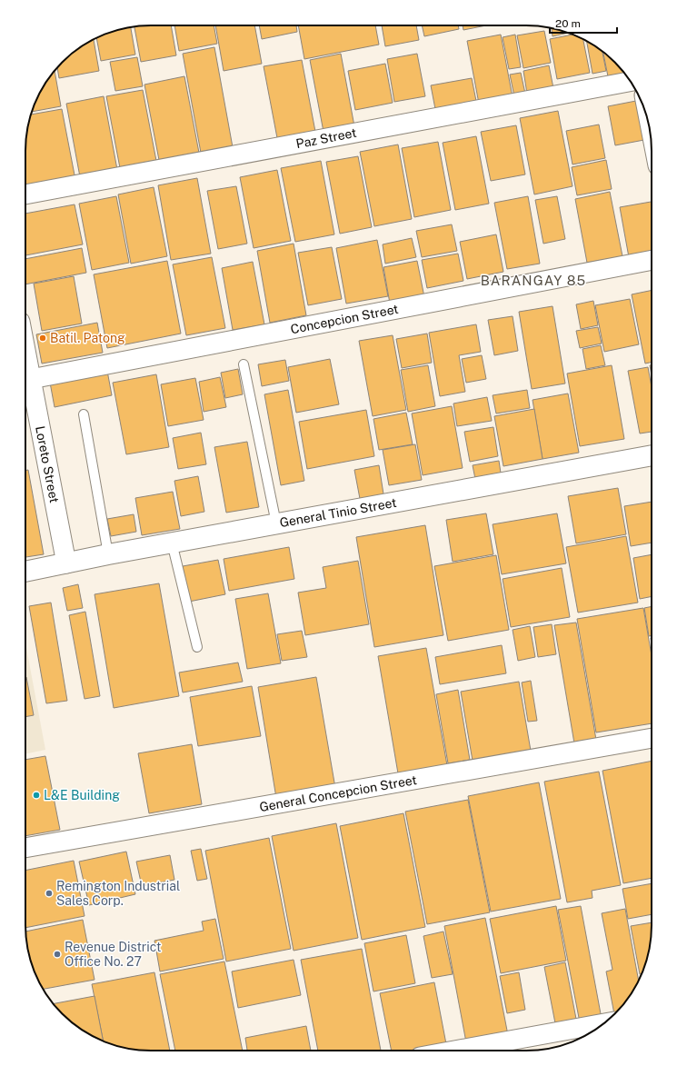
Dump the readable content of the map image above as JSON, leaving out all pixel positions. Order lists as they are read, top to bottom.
{
  "streets": {
    "street": [
      "Paz Street",
      "Concepcion Street",
      "Loreto Street",
      "General Tinio Street",
      "General Concepcion Street"
    ]
  },
  "crossings": [
    ["Concepcion Street", "Loreto Street"],
    ["Loreto Street", "General Tinio Street"]
  ],
  "districts": ["BARANGAY 85"],
  "places": [
    "Batil. Patong",
    "L&E Building",
    "Remington Industrial Sales Corp.",
    "Revenue District Office No. 27"
  ],
  "scale_bar": "20 m"
}
